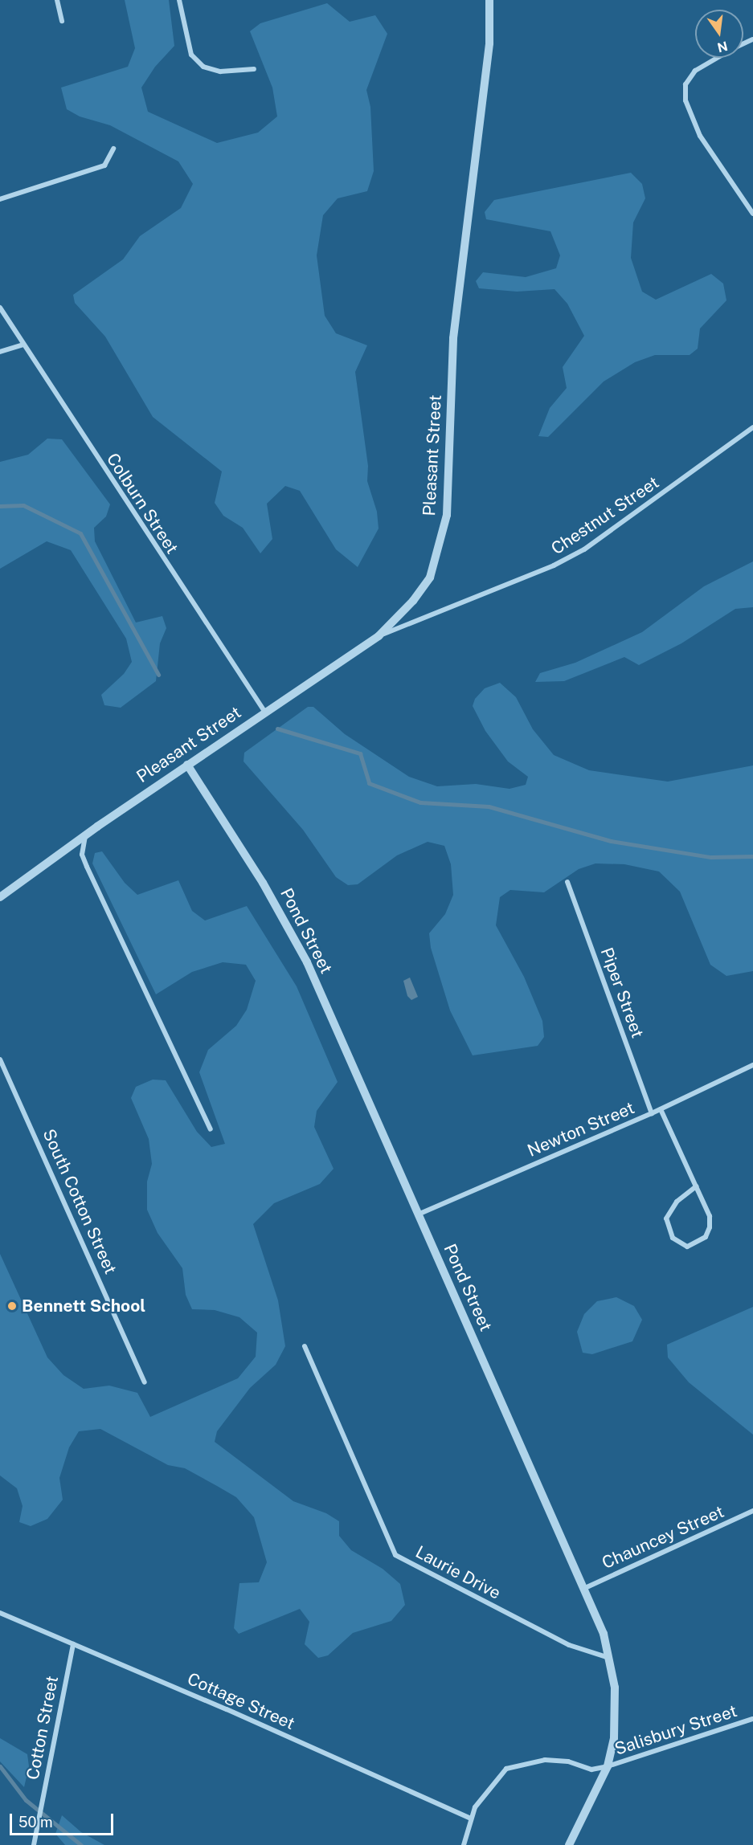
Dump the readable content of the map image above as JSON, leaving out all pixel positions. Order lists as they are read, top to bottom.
{
  "streets": {
    "street": [
      "Pleasant Street",
      "Colburn Street",
      "Chestnut Street",
      "Pond Street",
      "Piper Street",
      "Newton Street",
      "South Cotton Street",
      "Chauncey Street",
      "Laurie Drive",
      "Cottage Street",
      "Cotton Street",
      "Salisbury Street"
    ]
  },
  "crossings": [
    ["Pleasant Street", "Colburn Street"],
    ["Pleasant Street", "Chestnut Street"],
    ["Pleasant Street", "Pond Street"],
    ["Pond Street", "Newton Street"],
    ["Pond Street", "Chauncey Street"],
    ["Pond Street", "Laurie Drive"],
    ["Pond Street", "Salisbury Street"],
    ["Piper Street", "Newton Street"],
    ["Cottage Street", "Cotton Street"],
    ["Cottage Street", "Salisbury Street"]
  ],
  "places": ["Bennett School"],
  "scale_bar": "50 m",
  "north": "bottom"
}
